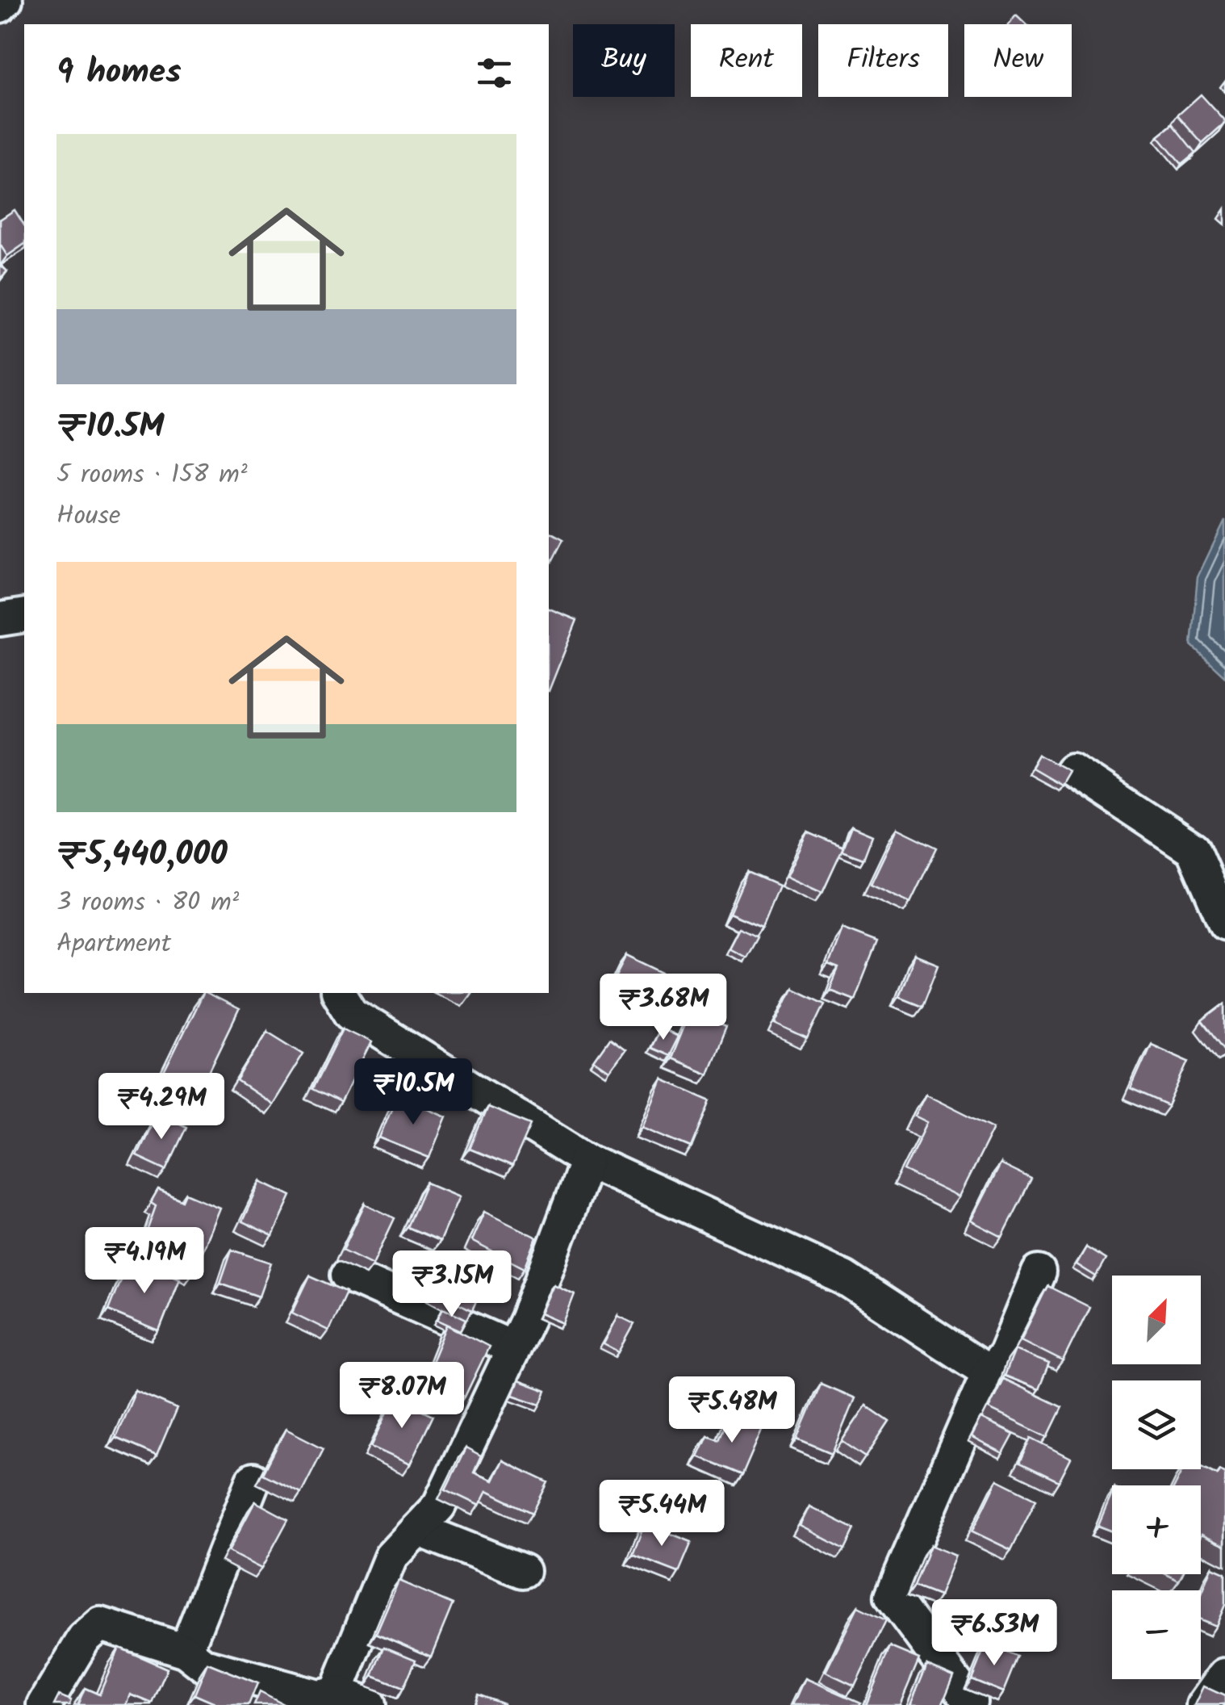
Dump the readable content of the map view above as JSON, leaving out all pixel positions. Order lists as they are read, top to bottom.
{
  "north": "top right",
  "page": {
    "chip": [
      "Buy",
      "Rent",
      "Filters",
      "New"
    ],
    "heading": "9 homes",
    "list": [
      {
        "name": "₹10.5M",
        "note": "5 rooms · 158 m² · House"
      },
      {
        "name": "₹5,440,000",
        "note": "3 rooms · 80 m² · Apartment"
      }
    ],
    "price": [
      "₹3.68M",
      "₹10.5M",
      "₹4.29M",
      "₹4.19M",
      "₹3.15M",
      "₹8.07M",
      "₹5.48M",
      "₹5.44M",
      "₹6.53M"
    ],
    "map_buttons": ["+", "−"]
  }
}
